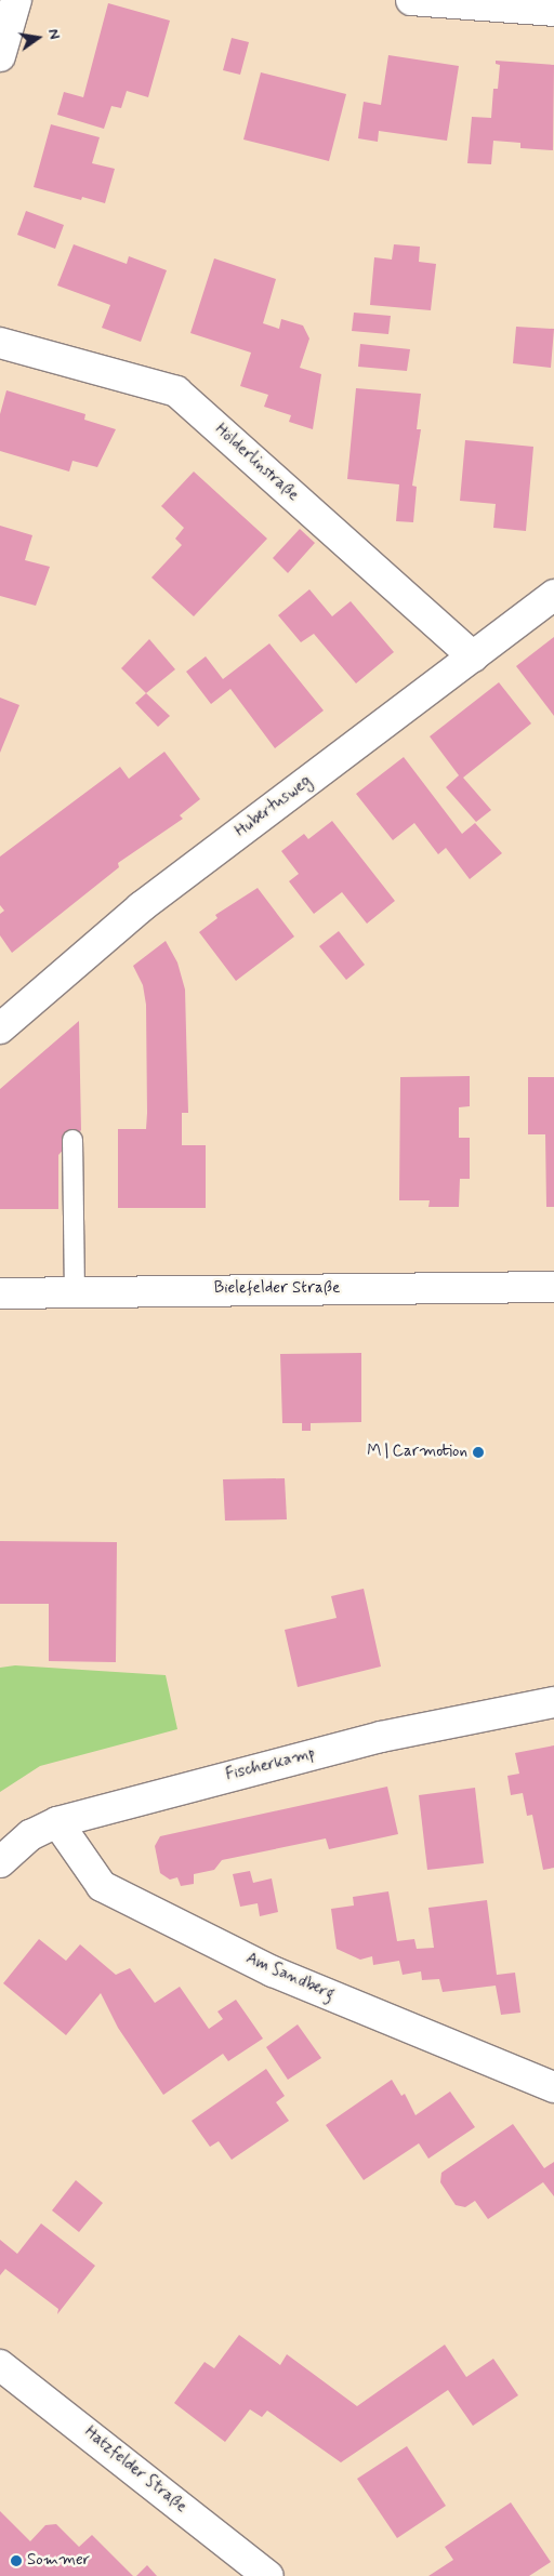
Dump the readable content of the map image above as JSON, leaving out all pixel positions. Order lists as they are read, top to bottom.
{
  "streets": {
    "street": [
      "Hölderlinstraße",
      "Hubertusweg",
      "Bielefelder Straße",
      "Fischerkamp",
      "Am Sandberg",
      "Hatzfelder Straße"
    ]
  },
  "crossings": [
    ["Hölderlinstraße", "Hubertusweg"],
    ["Fischerkamp", "Am Sandberg"]
  ],
  "places": ["M | Carmotion", "Sommer"],
  "north": "right"
}
